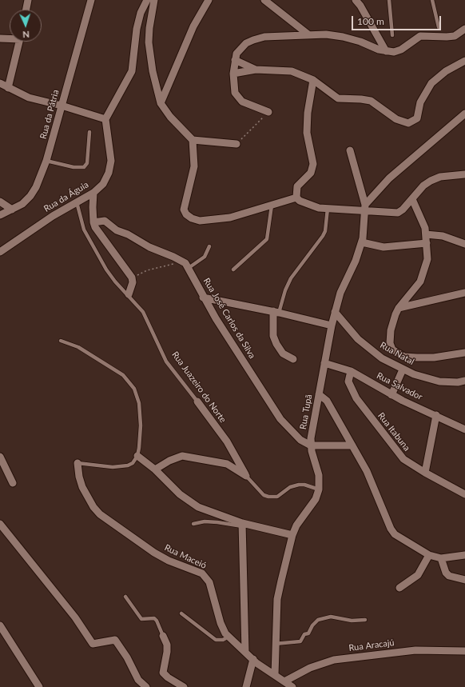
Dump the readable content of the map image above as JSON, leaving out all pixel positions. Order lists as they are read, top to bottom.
{
  "streets": {
    "street": [
      "Rua da Pátria",
      "Rua da Águia",
      "Rua José Carlos da Silva",
      "Rua Natal",
      "Rua Salvador",
      "Rua Juazeiro do Norte",
      "Rua Tupã",
      "Rua Itabuna",
      "Rua Maceió",
      "Rua Aracajú"
    ]
  },
  "crossings": [
    ["Rua da Águia", "Rua Juazeiro do Norte"],
    ["Rua José Carlos da Silva", "Rua Tupã"],
    ["Rua Natal", "Rua Tupã"],
    ["Rua Salvador", "Rua Tupã"],
    ["Rua Salvador", "Rua Itabuna"],
    ["Rua Juazeiro do Norte", "Rua Tupã"],
    ["Rua Tupã", "Rua Maceió"],
    ["Rua Maceió", "Rua Aracajú"]
  ],
  "scale_bar": "100 m",
  "north": "bottom"
}
